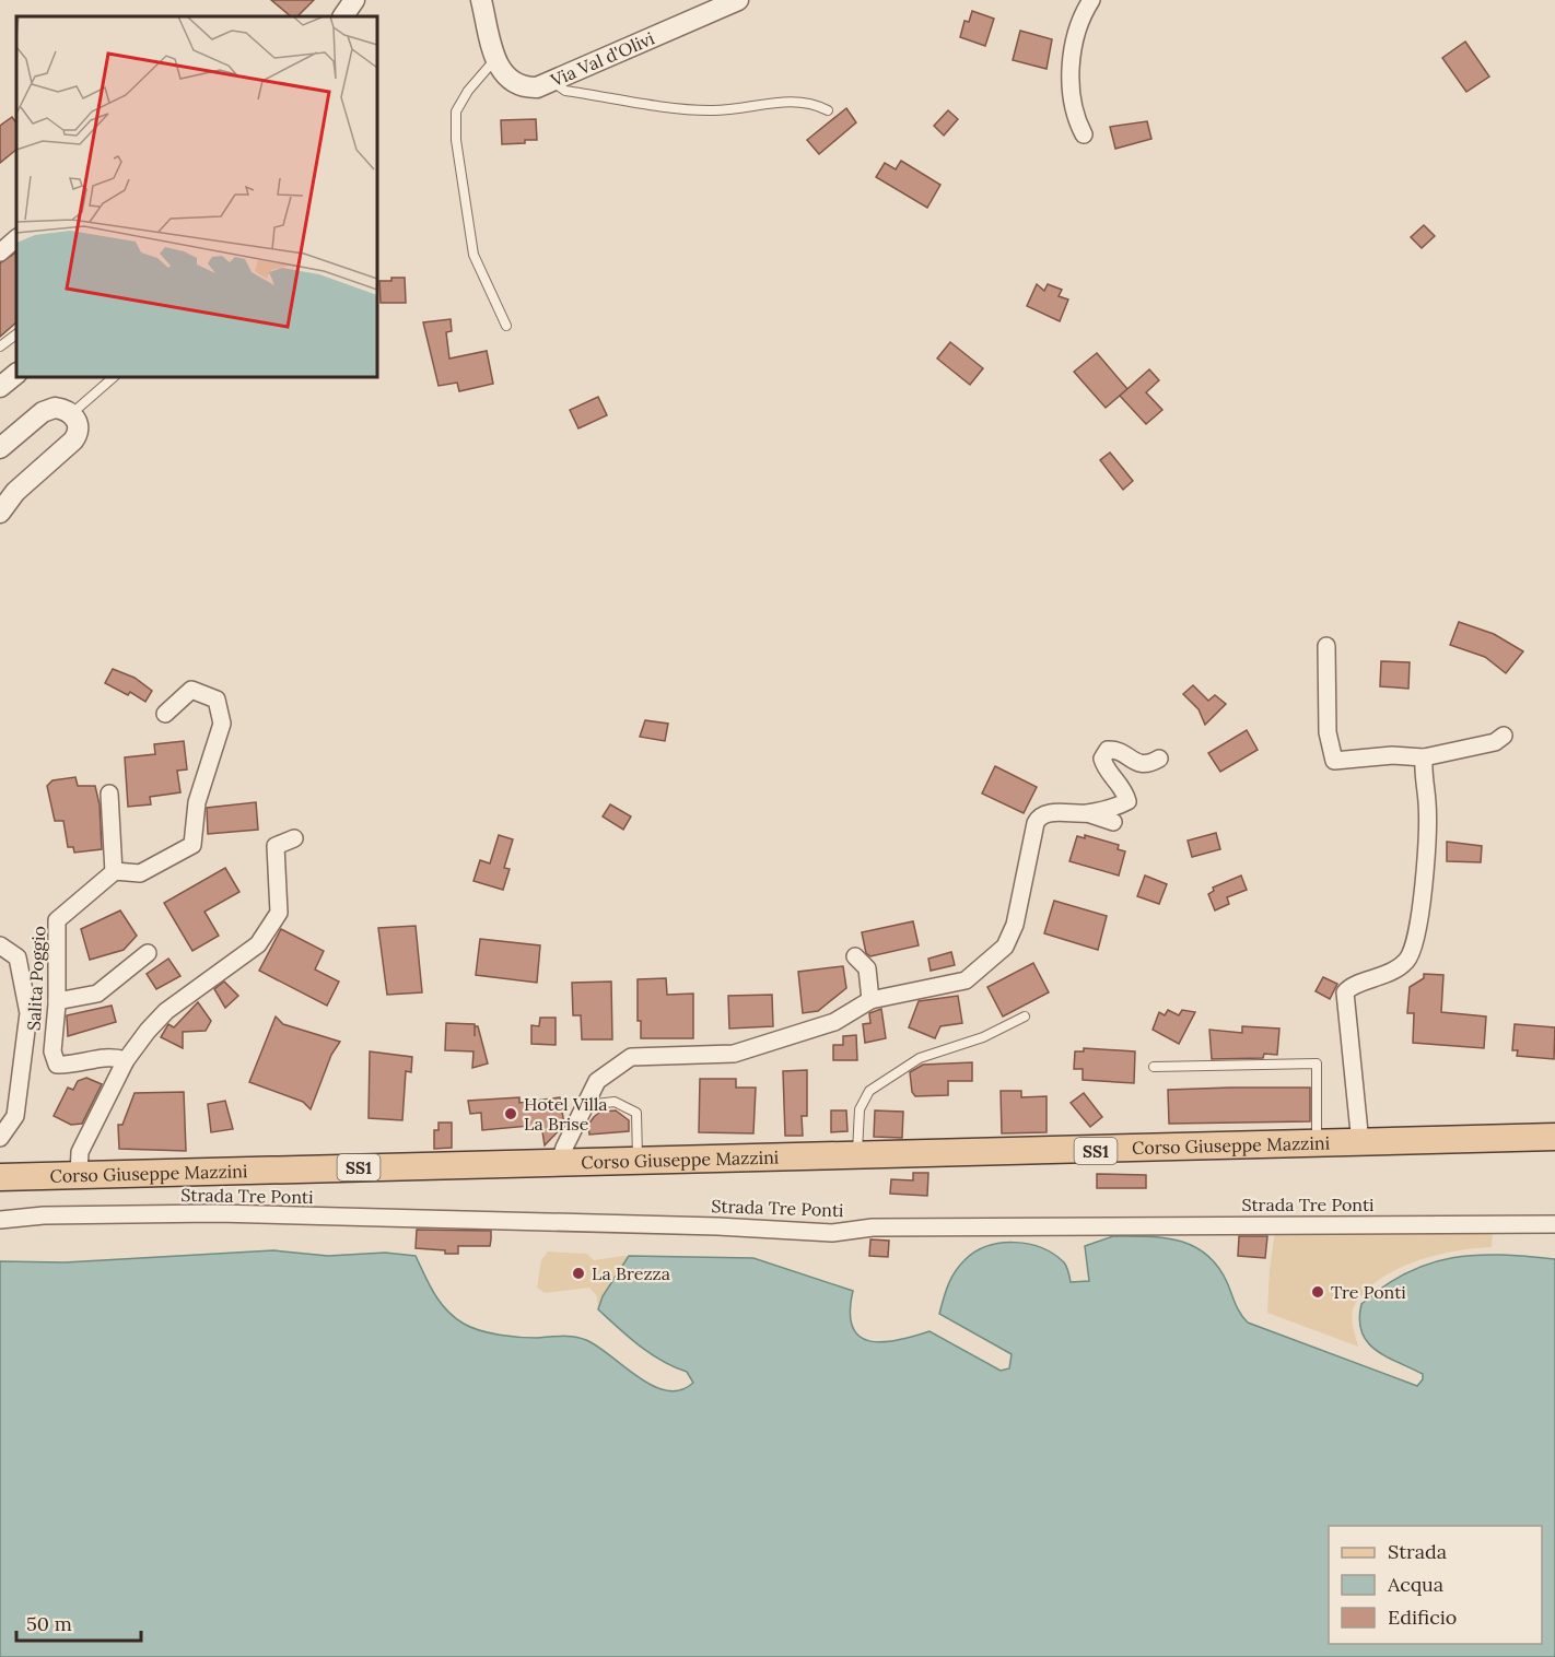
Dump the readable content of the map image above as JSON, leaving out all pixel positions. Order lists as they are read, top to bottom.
{
  "streets": {
    "main road": ["Corso Giuseppe Mazzini", "SS1"],
    "street": ["Via Val d'Olivi", "Salita Poggio", "Strada Tre Ponti"]
  },
  "places": ["Hotel Villa La Brise", "La Brezza", "Tre Ponti"],
  "legend": ["Strada", "Acqua", "Edificio"],
  "scale_bar": "50 m"
}
